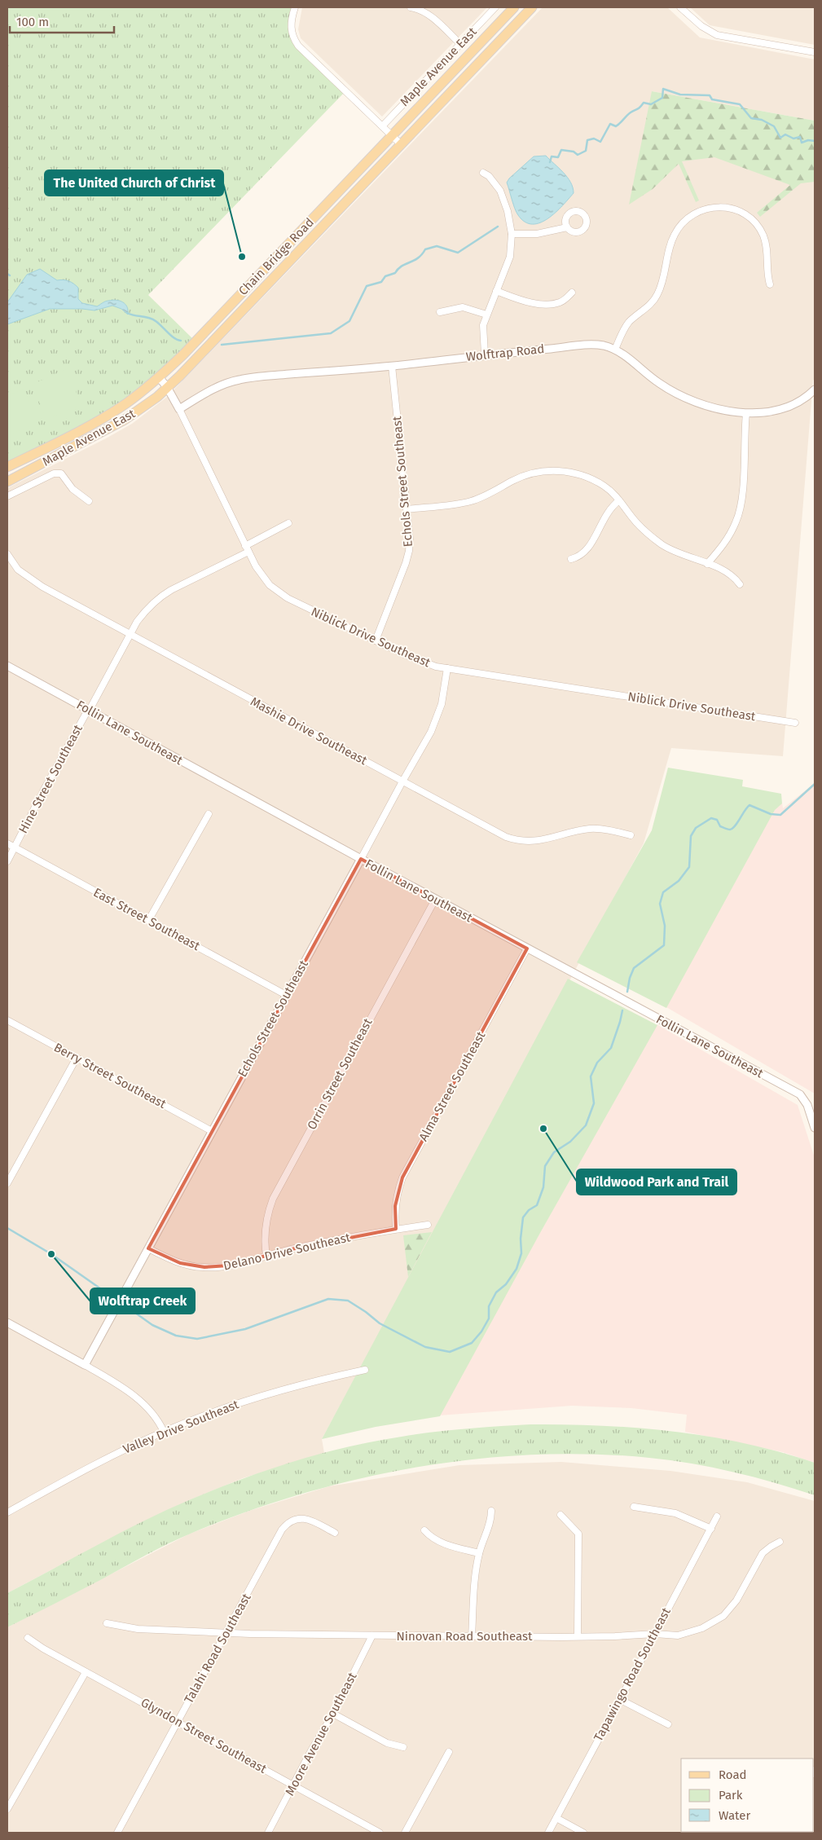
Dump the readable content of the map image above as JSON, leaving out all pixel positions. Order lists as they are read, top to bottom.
{
  "streets": {
    "main road": ["Maple Avenue East", "Chain Bridge Road"],
    "street": [
      "Wolftrap Road",
      "Echols Street Southeast",
      "Niblick Drive Southeast",
      "Mashie Drive Southeast",
      "Follin Lane Southeast",
      "Hine Street Southeast",
      "East Street Southeast",
      "Orrin Street Southeast",
      "Berry Street Southeast",
      "Alma Street Southeast",
      "Delano Drive Southeast",
      "Valley Drive Southeast",
      "Ninovan Road Southeast",
      "Talahi Road Southeast",
      "Tapawingo Road Southeast",
      "Moore Avenue Southeast",
      "Glyndon Street Southeast"
    ]
  },
  "crossings": [
    ["Maple Avenue East", "Chain Bridge Road"],
    ["Maple Avenue East", "Niblick Drive Southeast"],
    ["Chain Bridge Road", "Niblick Drive Southeast"],
    ["Wolftrap Road", "Echols Street Southeast"],
    ["Wolftrap Road", "Niblick Drive Southeast"],
    ["Echols Street Southeast", "Niblick Drive Southeast"],
    ["Echols Street Southeast", "Mashie Drive Southeast"],
    ["Echols Street Southeast", "Follin Lane Southeast"],
    ["Echols Street Southeast", "East Street Southeast"],
    ["Echols Street Southeast", "Berry Street Southeast"],
    ["Echols Street Southeast", "Delano Drive Southeast"],
    ["Niblick Drive Southeast", "Hine Street Southeast"],
    ["Mashie Drive Southeast", "Hine Street Southeast"],
    ["Follin Lane Southeast", "Hine Street Southeast"],
    ["Follin Lane Southeast", "Orrin Street Southeast"],
    ["Follin Lane Southeast", "Alma Street Southeast"],
    ["Hine Street Southeast", "East Street Southeast"],
    ["Orrin Street Southeast", "Delano Drive Southeast"],
    ["Alma Street Southeast", "Delano Drive Southeast"],
    ["Ninovan Road Southeast", "Talahi Road Southeast"],
    ["Ninovan Road Southeast", "Tapawingo Road Southeast"],
    ["Ninovan Road Southeast", "Moore Avenue Southeast"],
    ["Talahi Road Southeast", "Glyndon Street Southeast"],
    ["Moore Avenue Southeast", "Glyndon Street Southeast"]
  ],
  "places": ["The United Church of Christ", "Wildwood Park and Trail", "Wolftrap Creek"],
  "legend": ["Road", "Park", "Water"],
  "scale_bar": "100 m"
}
